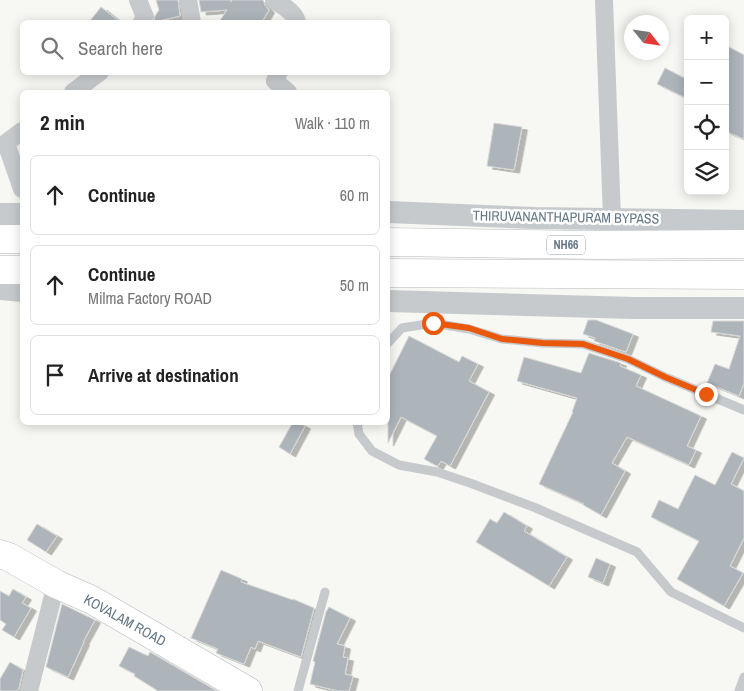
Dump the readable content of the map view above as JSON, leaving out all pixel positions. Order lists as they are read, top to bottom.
{
  "streets": {
    "main road": ["THIRUVANANTHAPURAM BYPASS", "NH66", "KOVALAM ROAD"]
  },
  "north": "bottom right",
  "page": {
    "map_buttons": ["+", "−"],
    "search": "Search here",
    "heading": ["2 min", "Walk · 110 m"],
    "list": [
      ["Continue", "60 m"],
      ["Continue", "Milma Factory ROAD", "50 m"],
      "Arrive at destination"
    ]
  }
}
